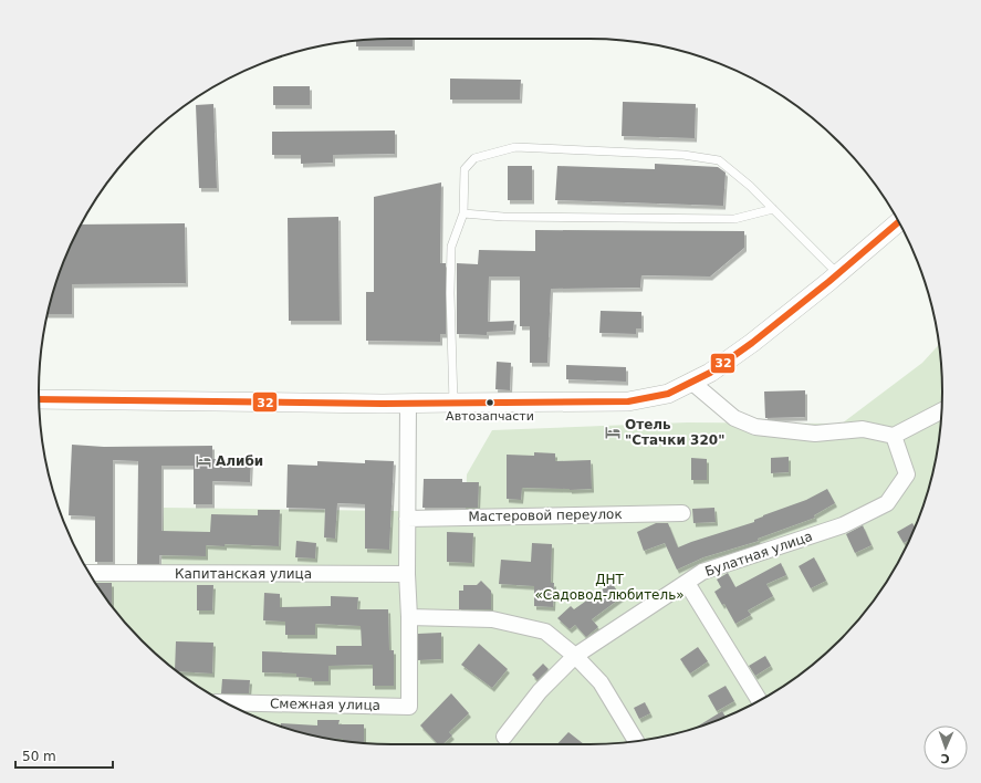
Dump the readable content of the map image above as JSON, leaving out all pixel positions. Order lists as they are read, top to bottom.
{
  "streets": {
    "street": [
      "Мастеровой переулок",
      "Булатная улица",
      "Капитанская улица",
      "Смежная улица"
    ]
  },
  "parks": ["ДНТ «Садовод-любитель»"],
  "places": {
    "other": ["Автозапчасти"],
    "hotel": ["Отель \"Стачки 320\"", "Алиби"]
  },
  "lines": ["transit line 32"],
  "scale_bar": "50 m",
  "north": "bottom"
}
